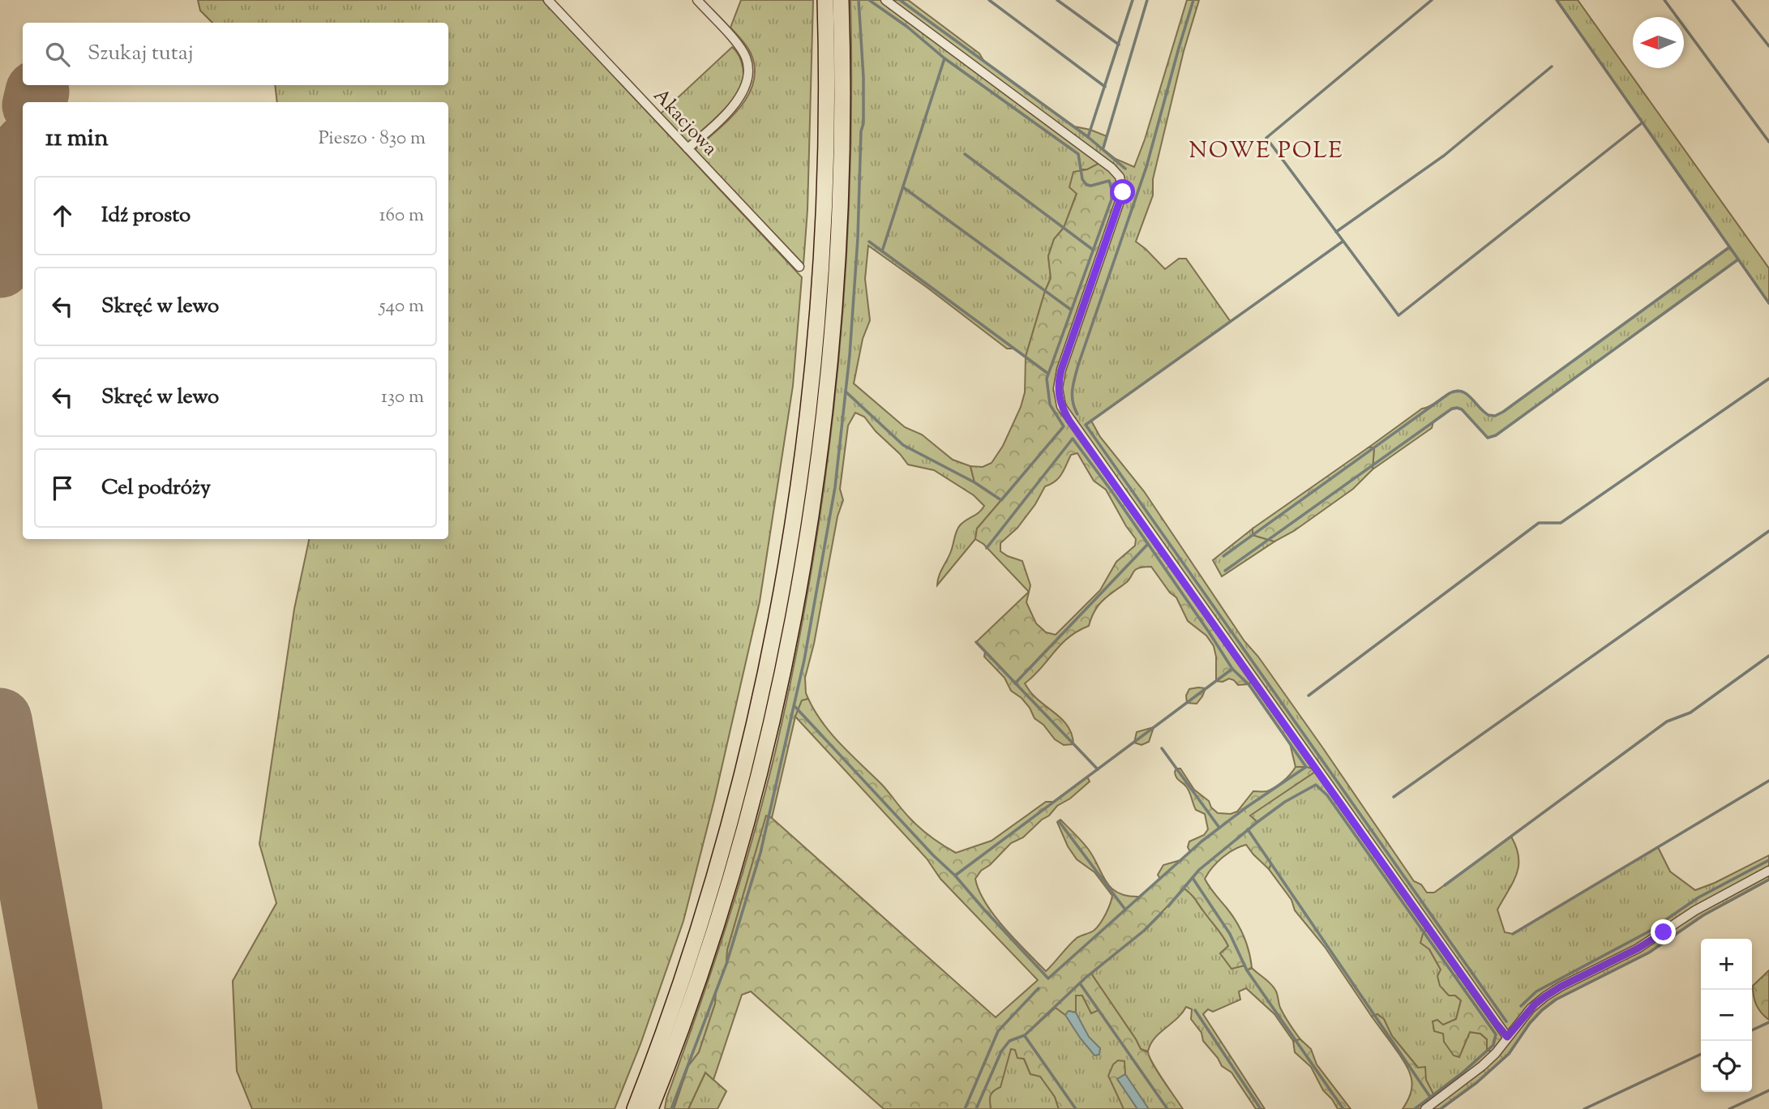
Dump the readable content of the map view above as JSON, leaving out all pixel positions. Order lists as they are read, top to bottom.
{
  "streets": {
    "street": ["Akacjowa"]
  },
  "districts": ["NOWE POLE"],
  "north": "left",
  "page": {
    "search": "Szukaj tutaj",
    "heading": ["11 min", "Pieszo · 830 m"],
    "list": [
      ["Idź prosto", "160 m"],
      ["Skręć w lewo", "540 m"],
      ["Skręć w lewo", "130 m"],
      "Cel podróży"
    ],
    "map_buttons": ["+", "−"]
  }
}
